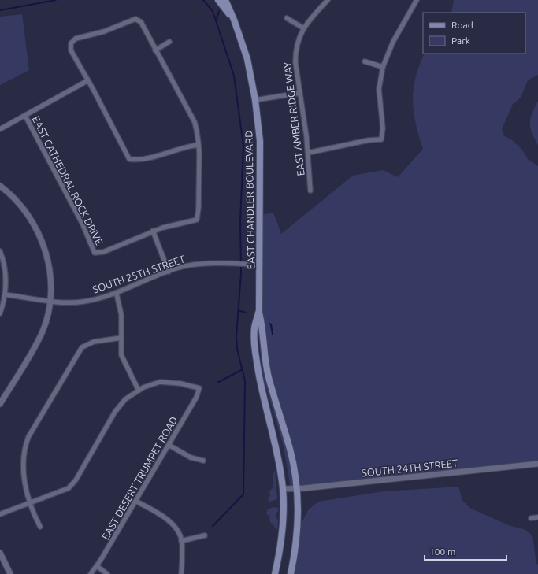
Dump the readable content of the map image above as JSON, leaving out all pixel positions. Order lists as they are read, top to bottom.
{
  "streets": {
    "main road": ["EAST CHANDLER BOULEVARD"],
    "street": [
      "EAST AMBER RIDGE WAY",
      "EAST CATHEDRAL ROCK DRIVE",
      "SOUTH 25TH STREET",
      "SOUTH 24TH STREET",
      "EAST DESERT TRUMPET ROAD"
    ]
  },
  "crossings": [
    ["EAST CHANDLER BOULEVARD", "SOUTH 25TH STREET"],
    ["EAST CHANDLER BOULEVARD", "SOUTH 24TH STREET"]
  ],
  "legend": ["Road", "Park"],
  "scale_bar": "100 m"
}
